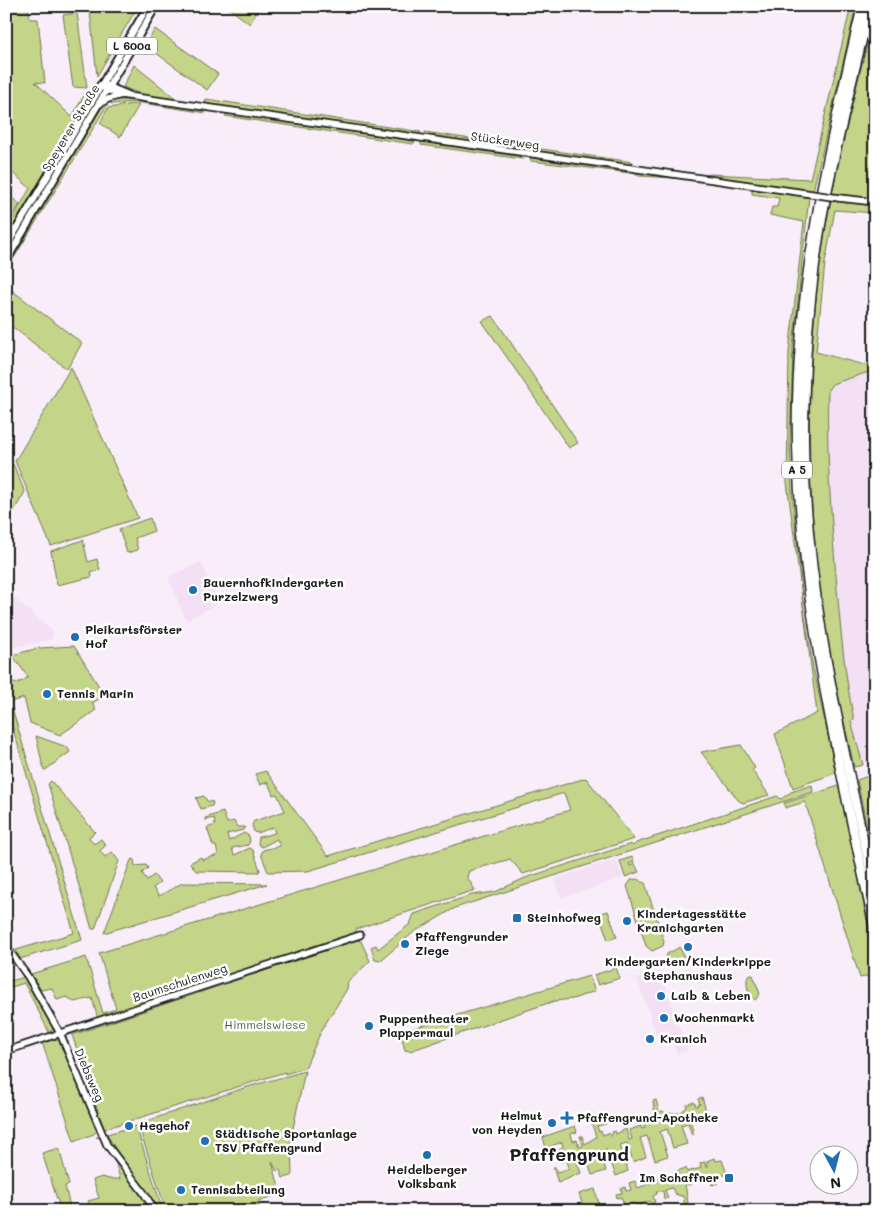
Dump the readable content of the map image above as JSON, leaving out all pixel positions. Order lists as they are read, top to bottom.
{
  "streets": {
    "highway": ["A 5"],
    "main road": ["L 600a", "Speyerer Straße"],
    "street": ["Stückerweg", "Baumschulenweg", "Diebsweg"]
  },
  "crossings": [
    ["Speyerer Straße", "Stückerweg"],
    ["Baumschulenweg", "Diebsweg"]
  ],
  "districts": ["Pfaffengrund"],
  "parks": ["Himmelswiese"],
  "places": {
    "other": [
      "Bauernhofkindergarten Purzelzwerg",
      "Pleikartsförster Hof",
      "Tennis Marin",
      "Kindertagesstätte Kranichgarten",
      "Pfaffengrunder Ziege",
      "Kindergarten/Kinderkrippe Stephanushaus",
      "Laib & Leben",
      "Wochenmarkt",
      "Puppentheater Plappermaul",
      "Kranich",
      "Helmut von Heyden",
      "Hegehof",
      "Städtische Sportanlage TSV Pfaffengrund",
      "Heidelberger Volksbank",
      "Tennisabteilung"
    ],
    "transit": ["Steinhofweg", "Im Schaffner"],
    "health": ["Pfaffengrund-Apotheke"]
  },
  "north": "bottom"
}
